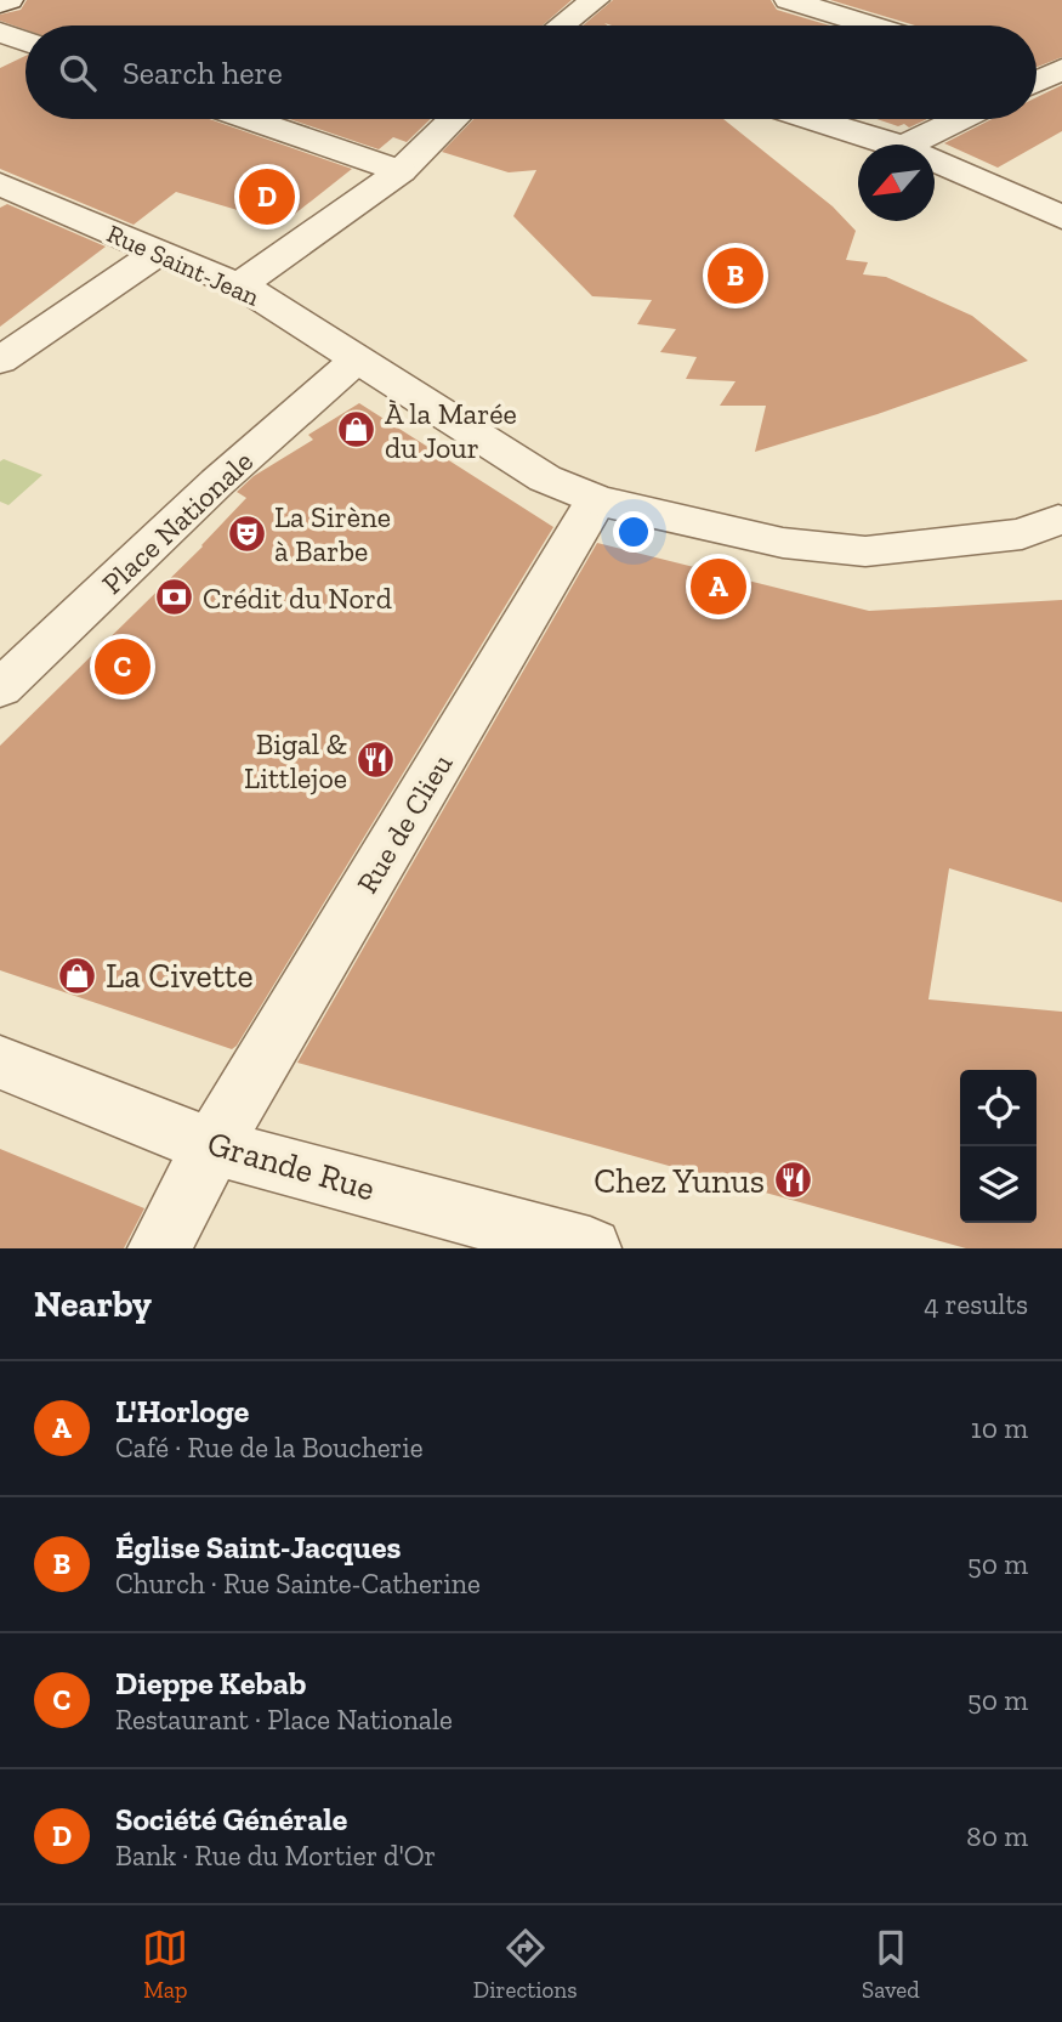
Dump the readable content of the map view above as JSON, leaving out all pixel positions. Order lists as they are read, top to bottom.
{
  "streets": {
    "street": [
      "Rue Saint-Jean",
      "Place Nationale",
      "Rue de Clieu",
      "Grande Rue"
    ]
  },
  "crossings": [
    ["Rue Saint-Jean", "Place Nationale"],
    ["Rue Saint-Jean", "Rue de Clieu"],
    ["Rue de Clieu", "Grande Rue"]
  ],
  "places": {
    "shop": ["À la Marée du Jour", "La Civette"],
    "theatre": ["La Sirène à Barbe"],
    "bank": ["Crédit du Nord"],
    "restaurant": ["Bigal & Littlejoe", "Chez Yunus"]
  },
  "north": "bottom left",
  "page": {
    "search": "Search here",
    "pins": [
      "D",
      "B",
      "A",
      "C"
    ],
    "heading": ["Nearby", "4 results"],
    "list": [
      {
        "mark": "A",
        "name": "L'Horloge",
        "note": "Café · Rue de la Boucherie",
        "value": "10 m"
      },
      {
        "mark": "B",
        "name": "Église Saint-Jacques",
        "note": "Church · Rue Sainte-Catherine",
        "value": "50 m"
      },
      {
        "mark": "C",
        "name": "Dieppe Kebab",
        "note": "Restaurant · Place Nationale",
        "value": "50 m"
      },
      {
        "mark": "D",
        "name": "Société Générale",
        "note": "Bank · Rue du Mortier d'Or",
        "value": "80 m"
      }
    ],
    "nav": ["Map", "Directions", "Saved"]
  }
}
